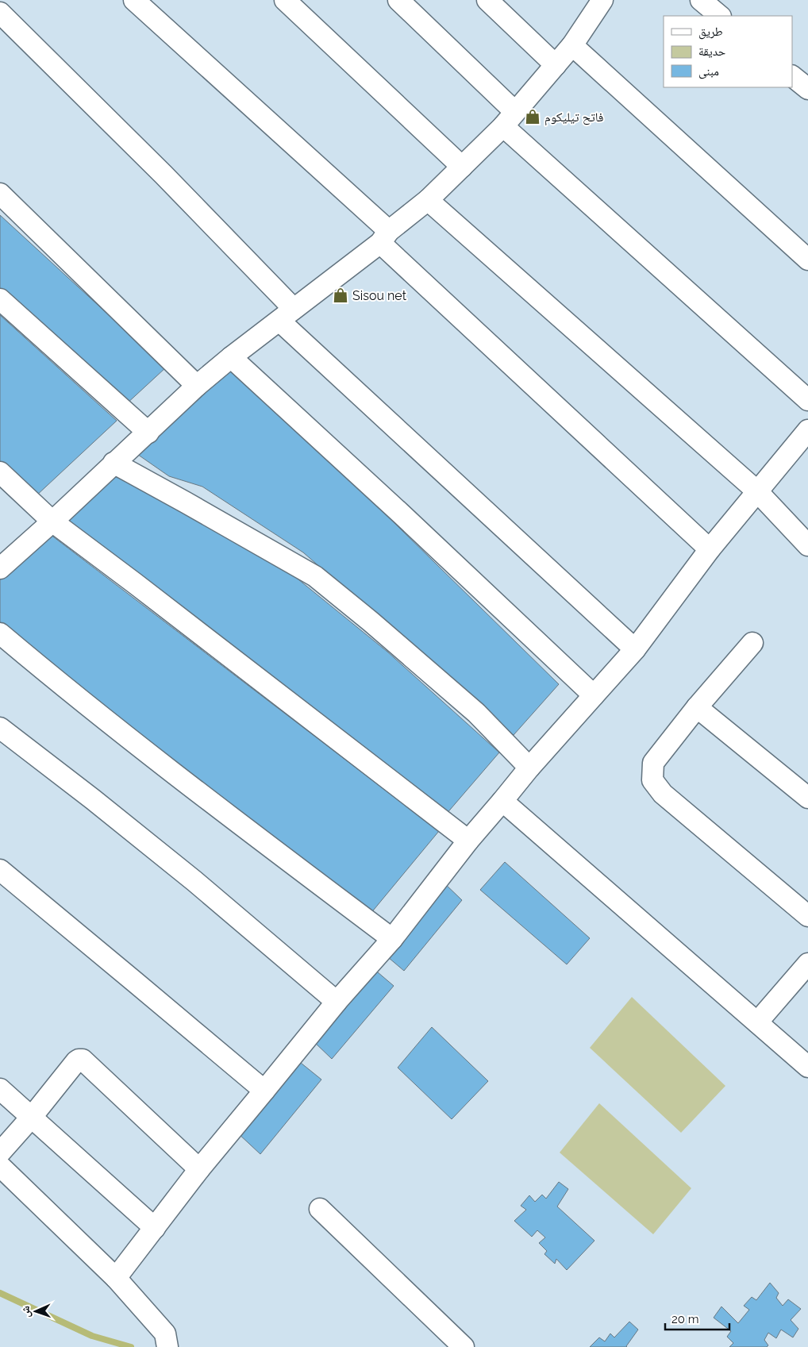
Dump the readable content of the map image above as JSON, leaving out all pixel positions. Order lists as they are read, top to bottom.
{
  "places": {
    "shop": ["فاتح تيليكوم", "Sisou net"]
  },
  "legend": ["طريق", "حديقة", "مبنى"],
  "scale_bar": "20 m",
  "north": "left"
}
